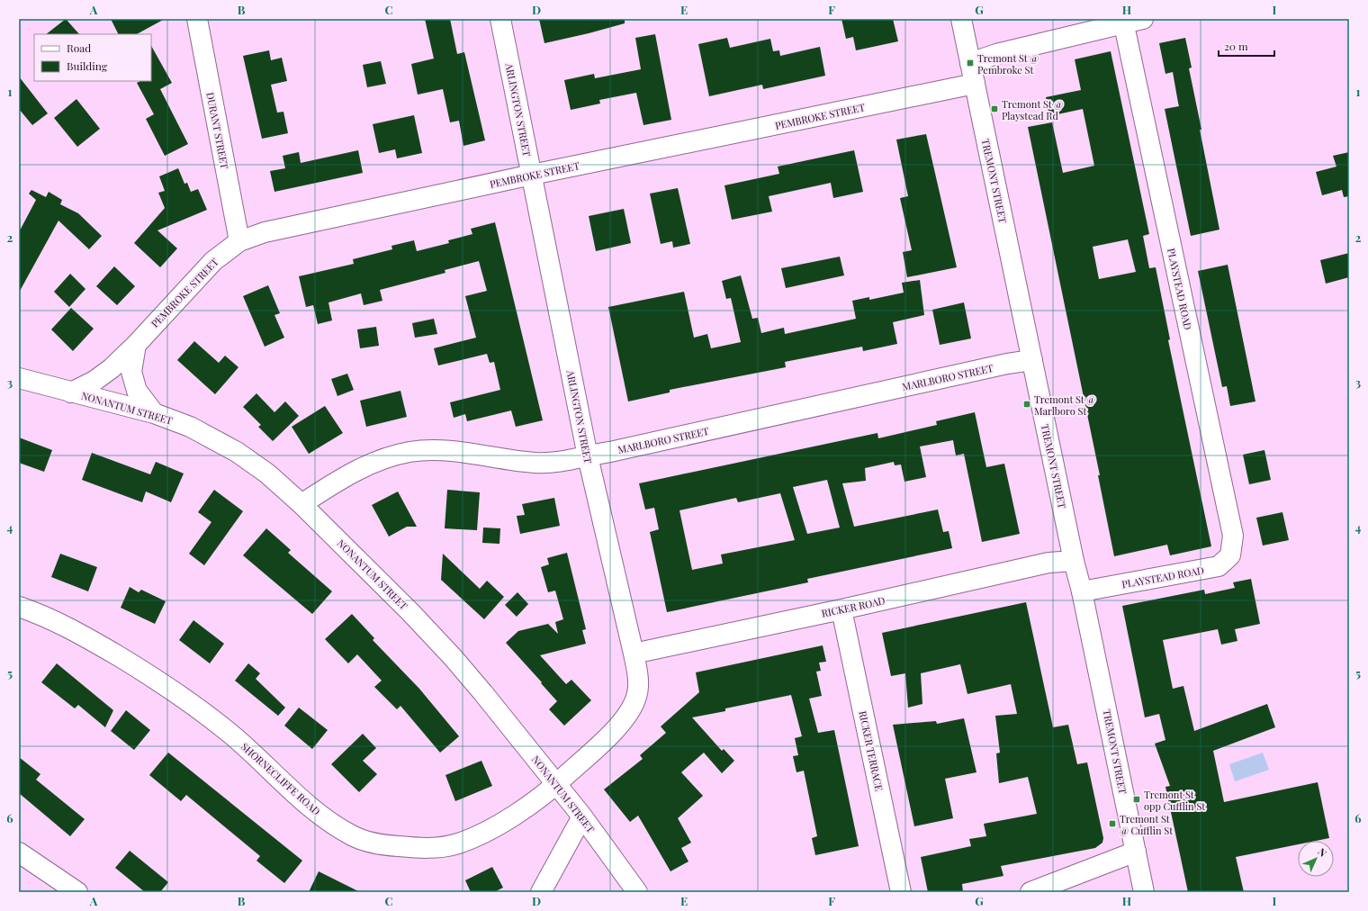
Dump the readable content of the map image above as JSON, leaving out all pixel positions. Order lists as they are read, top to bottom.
{
  "streets": {
    "street": [
      "ARLINGTON STREET",
      "PEMBROKE STREET",
      "DURANT STREET",
      "TREMONT STREET",
      "PLAYSTEAD ROAD",
      "MARLBORO STREET",
      "NONANTUM STREET",
      "RICKER ROAD",
      "RICKER TERRACE",
      "SHORNECLIFFE ROAD"
    ]
  },
  "crossings": [
    ["ARLINGTON STREET", "PEMBROKE STREET"],
    ["ARLINGTON STREET", "MARLBORO STREET"],
    ["ARLINGTON STREET", "NONANTUM STREET"],
    ["ARLINGTON STREET", "RICKER ROAD"],
    ["ARLINGTON STREET", "SHORNECLIFFE ROAD"],
    ["PEMBROKE STREET", "DURANT STREET"],
    ["PEMBROKE STREET", "TREMONT STREET"],
    ["PEMBROKE STREET", "NONANTUM STREET"],
    ["TREMONT STREET", "PLAYSTEAD ROAD"],
    ["TREMONT STREET", "MARLBORO STREET"],
    ["TREMONT STREET", "RICKER ROAD"],
    ["MARLBORO STREET", "NONANTUM STREET"],
    ["NONANTUM STREET", "SHORNECLIFFE ROAD"],
    ["RICKER ROAD", "RICKER TERRACE"]
  ],
  "places": {
    "transit": [
      "Tremont St @ Pembroke St",
      "Tremont St @ Playstead Rd",
      "Tremont St @ Marlboro St",
      "Tremont St opp Cufflin St",
      "Tremont St @ Cufflin St"
    ]
  },
  "legend": ["Road", "Building"],
  "scale_bar": "20 m",
  "north": "top right",
  "grid": {
    "columns": [
      "A",
      "B",
      "C",
      "D",
      "E",
      "F",
      "G",
      "H",
      "I"
    ],
    "rows": [
      "1",
      "2",
      "3",
      "4",
      "5",
      "6"
    ]
  }
}
